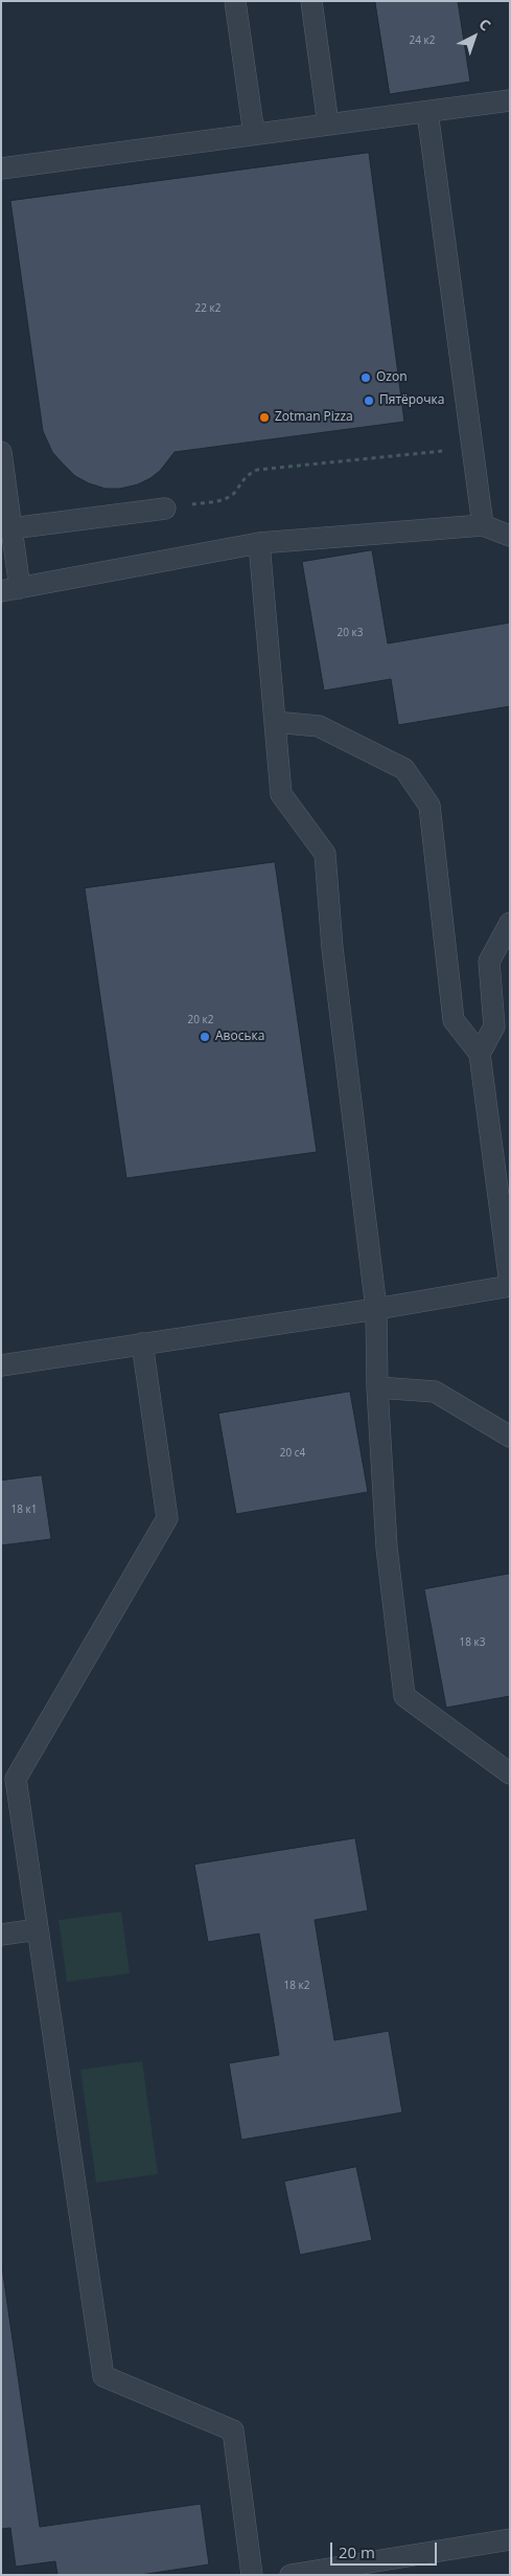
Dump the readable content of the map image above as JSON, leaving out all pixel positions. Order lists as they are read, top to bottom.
{
  "places": [
    "Ozon",
    "Пятёрочка",
    "Zotman Pizza",
    "Авоська"
  ],
  "house_numbers": [
    "24 к2",
    "22 к2",
    "20 к3",
    "20 к2",
    "20 с4",
    "18 к1",
    "18 к3",
    "18 к2"
  ],
  "scale_bar": "20 m",
  "north": "top right"
}
